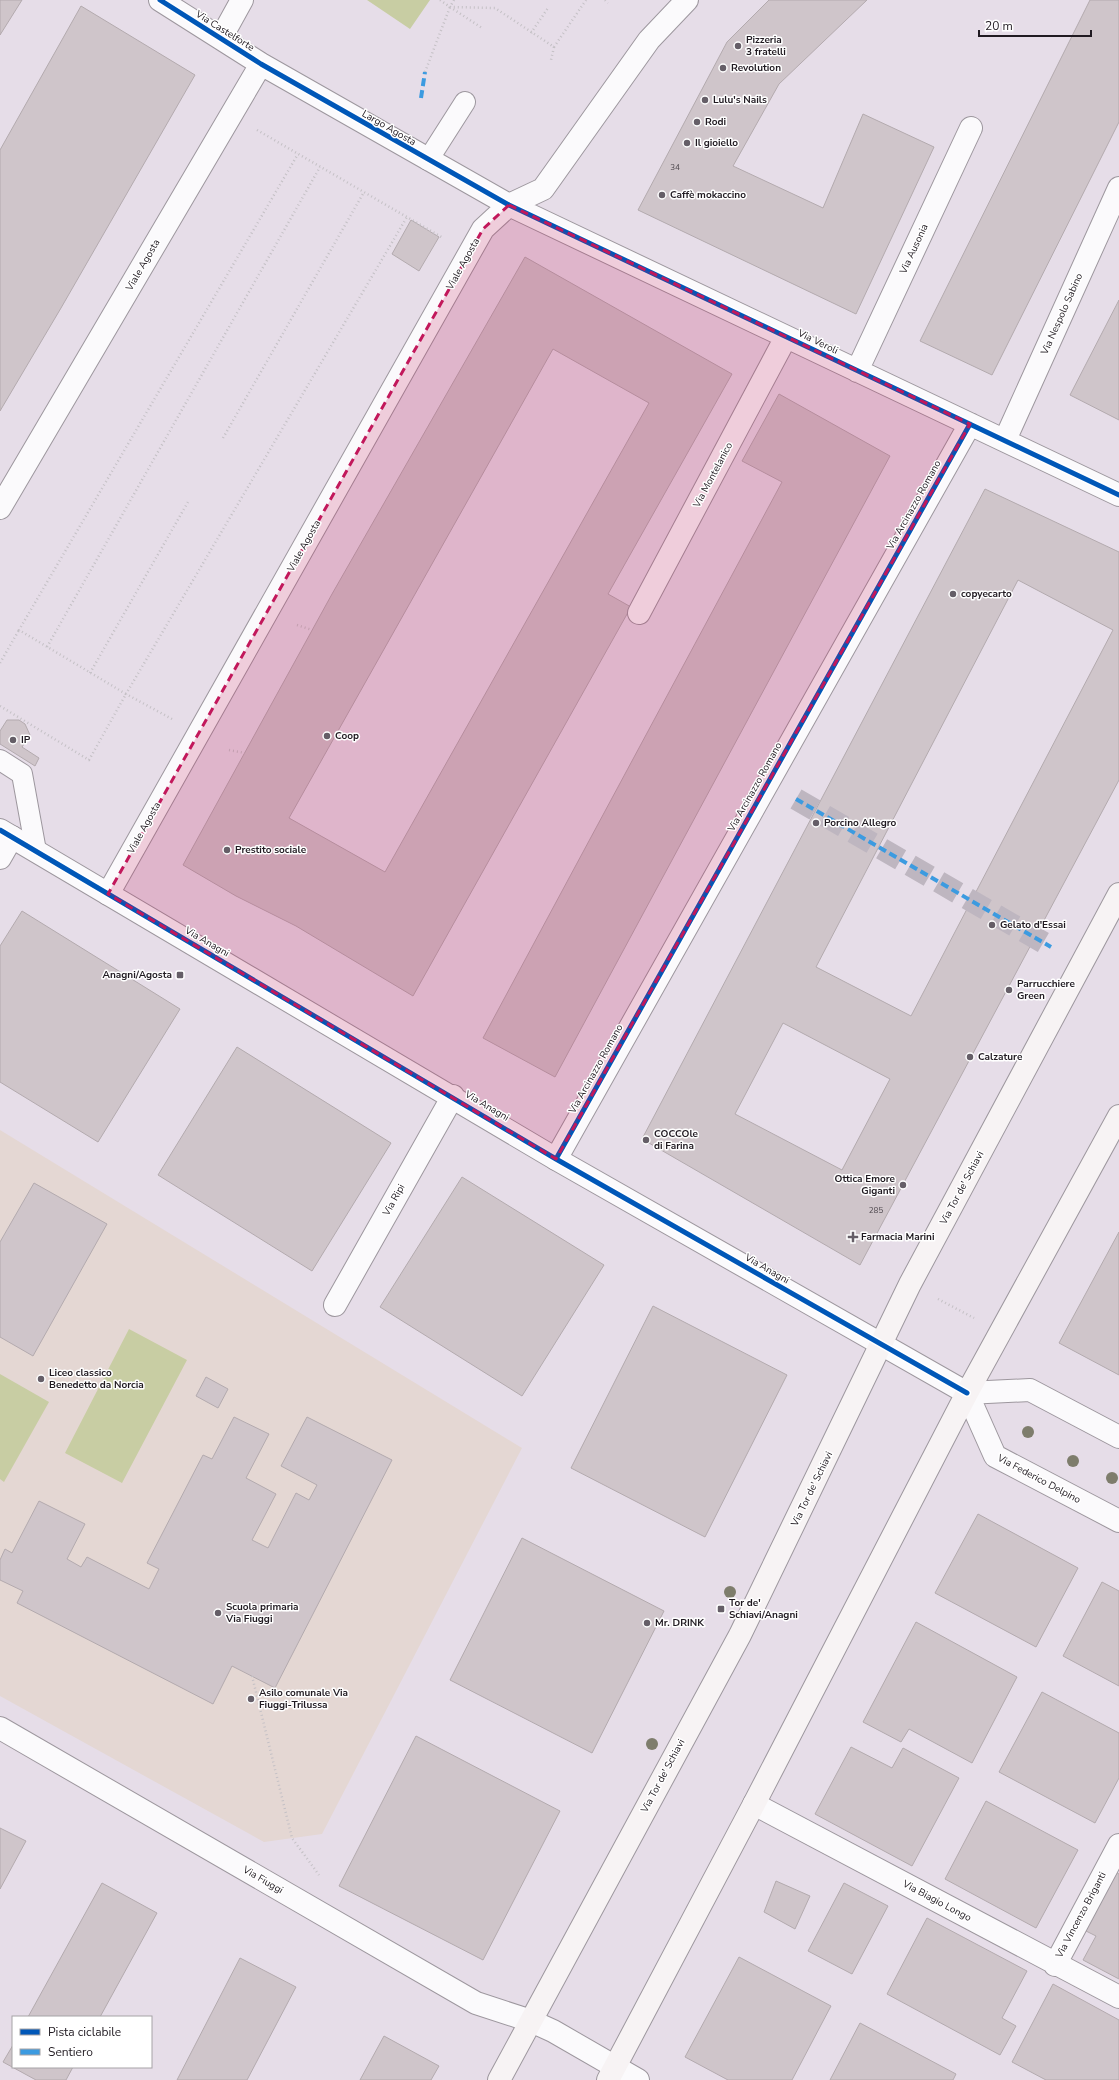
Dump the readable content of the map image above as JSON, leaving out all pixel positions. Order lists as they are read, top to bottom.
{
  "streets": {
    "main road": ["Via Tor de' Schiavi"],
    "street": [
      "Via Castelforte",
      "Largo Agosta",
      "Via Ausonia",
      "Viale Agosta",
      "Via Nespolo Sabino",
      "Via Veroli",
      "Via Montelanico",
      "Via Arcinazzo Romano",
      "Via Anagni",
      "Via Ripi",
      "Via Federico Delpino",
      "Via Fiuggi",
      "Via Biagio Longo",
      "Via Vincenzo Briganti"
    ]
  },
  "crossings": [
    ["Via Castelforte", "Largo Agosta"],
    ["Via Castelforte", "Viale Agosta"],
    ["Largo Agosta", "Viale Agosta"],
    ["Largo Agosta", "Via Veroli"],
    ["Via Ausonia", "Via Veroli"],
    ["Viale Agosta", "Via Veroli"],
    ["Viale Agosta", "Via Anagni"],
    ["Via Nespolo Sabino", "Via Veroli"],
    ["Via Veroli", "Via Montelanico"],
    ["Via Veroli", "Via Arcinazzo Romano"],
    ["Via Arcinazzo Romano", "Via Anagni"],
    ["Via Anagni", "Via Tor de' Schiavi"],
    ["Via Anagni", "Via Ripi"],
    ["Via Anagni", "Via Federico Delpino"],
    ["Via Tor de' Schiavi", "Via Fiuggi"],
    ["Via Biagio Longo", "Via Vincenzo Briganti"]
  ],
  "places": {
    "other": [
      "Pizzeria 3 fratelli",
      "Revolution",
      "Lulu's Nails",
      "Rodi",
      "Il gioiello",
      "Caffè mokaccino",
      "copyecarto",
      "Coop",
      "IP",
      "Porcino Allegro",
      "Prestito sociale",
      "Gelato d'Essai",
      "Parrucchiere Green",
      "Calzature",
      "COCCOle di Farina",
      "Ottica Emore Giganti",
      "Liceo classico Benedetto da Norcia",
      "Scuola primaria Via Fiuggi",
      "Mr. DRINK",
      "Asilo comunale Via Fiuggi-Trilussa"
    ],
    "transit": ["Anagni/Agosta", "Tor de' Schiavi/Anagni"],
    "health": ["Farmacia Marini"]
  },
  "house_numbers": ["34", "285"],
  "legend": ["Pista ciclabile", "Sentiero"],
  "scale_bar": "20 m"
}
